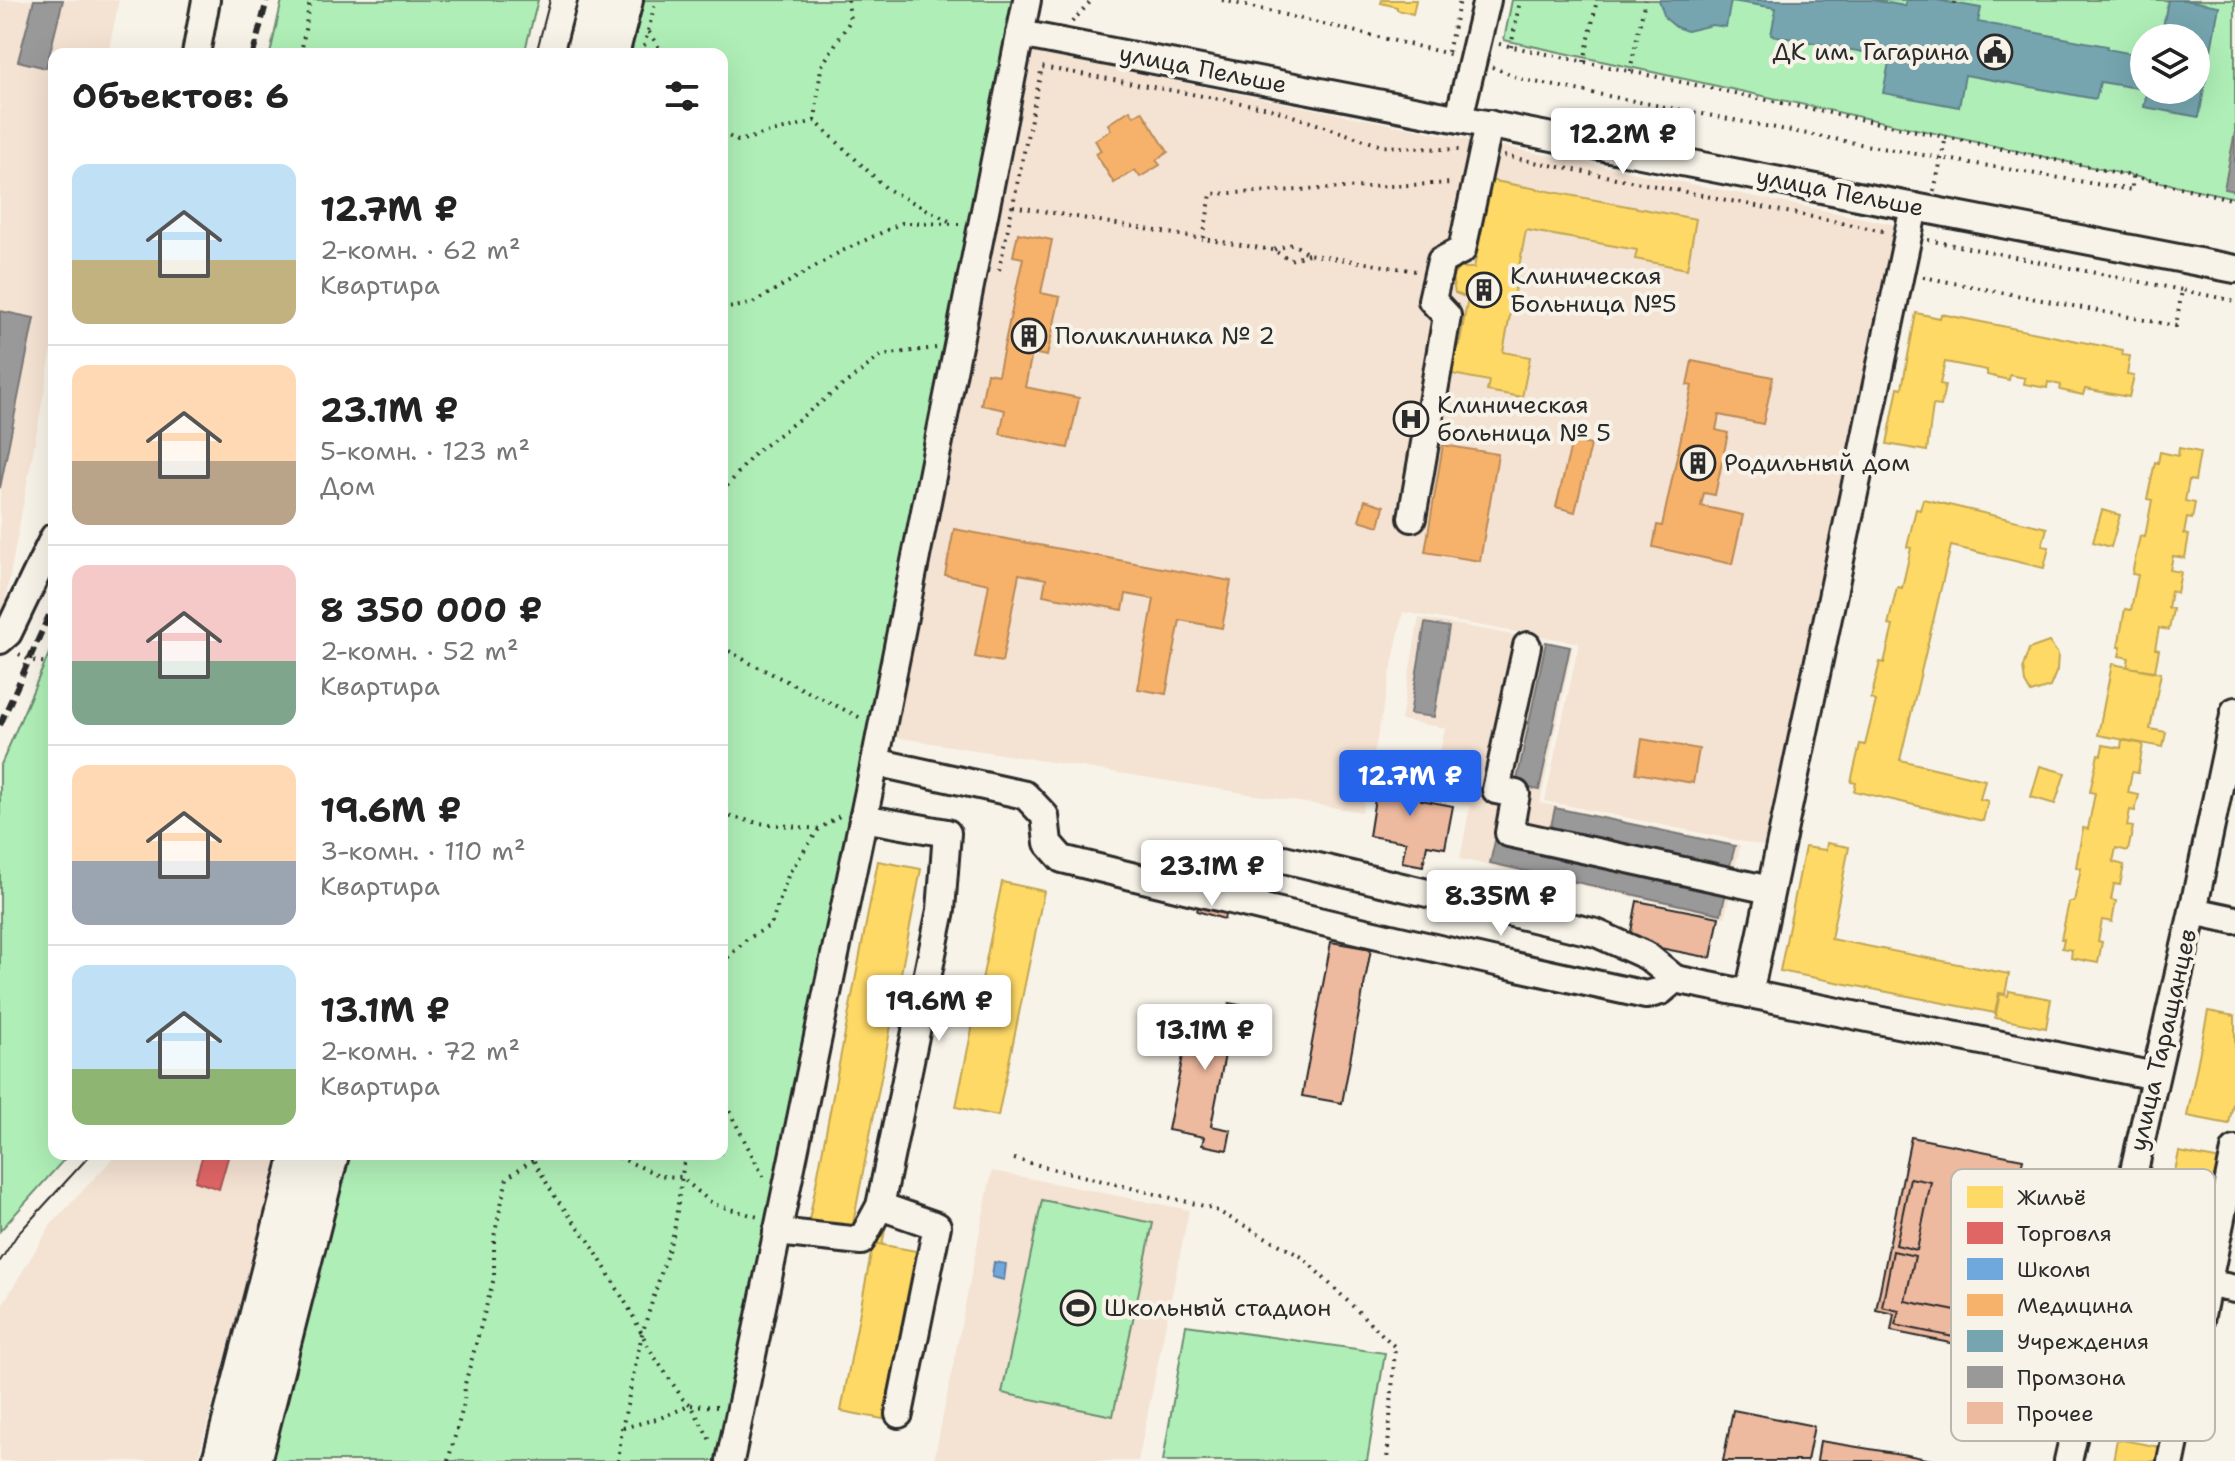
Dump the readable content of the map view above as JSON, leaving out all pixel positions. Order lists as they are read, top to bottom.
{
  "streets": {
    "street": ["улица Пельше", "улица Таращанцев"]
  },
  "places": {
    "public building": ["ДК им. Гагарина"],
    "building": ["Клиническая Больница №5", "Поликлиника № 2", "Родильный дом"],
    "hospital": ["Клиническая больница № 5"],
    "sports": ["Школьный стадион"]
  },
  "legend": [
    "Жильё",
    "Торговля",
    "Школы",
    "Медицина",
    "Учреждения",
    "Промзона",
    "Прочее"
  ],
  "page": {
    "heading": "Объектов: 6",
    "price": [
      "12.2M ₽",
      "12.7M ₽",
      "23.1M ₽",
      "8.35M ₽",
      "19.6M ₽",
      "13.1M ₽"
    ],
    "list": [
      {
        "name": "12.7M ₽",
        "note": "2-комн. · 62 m² · Квартира"
      },
      {
        "name": "23.1M ₽",
        "note": "5-комн. · 123 m² · Дом"
      },
      {
        "name": "8 350 000 ₽",
        "note": "2-комн. · 52 m² · Квартира"
      },
      {
        "name": "19.6M ₽",
        "note": "3-комн. · 110 m² · Квартира"
      },
      {
        "name": "13.1M ₽",
        "note": "2-комн. · 72 m² · Квартира"
      }
    ]
  }
}
